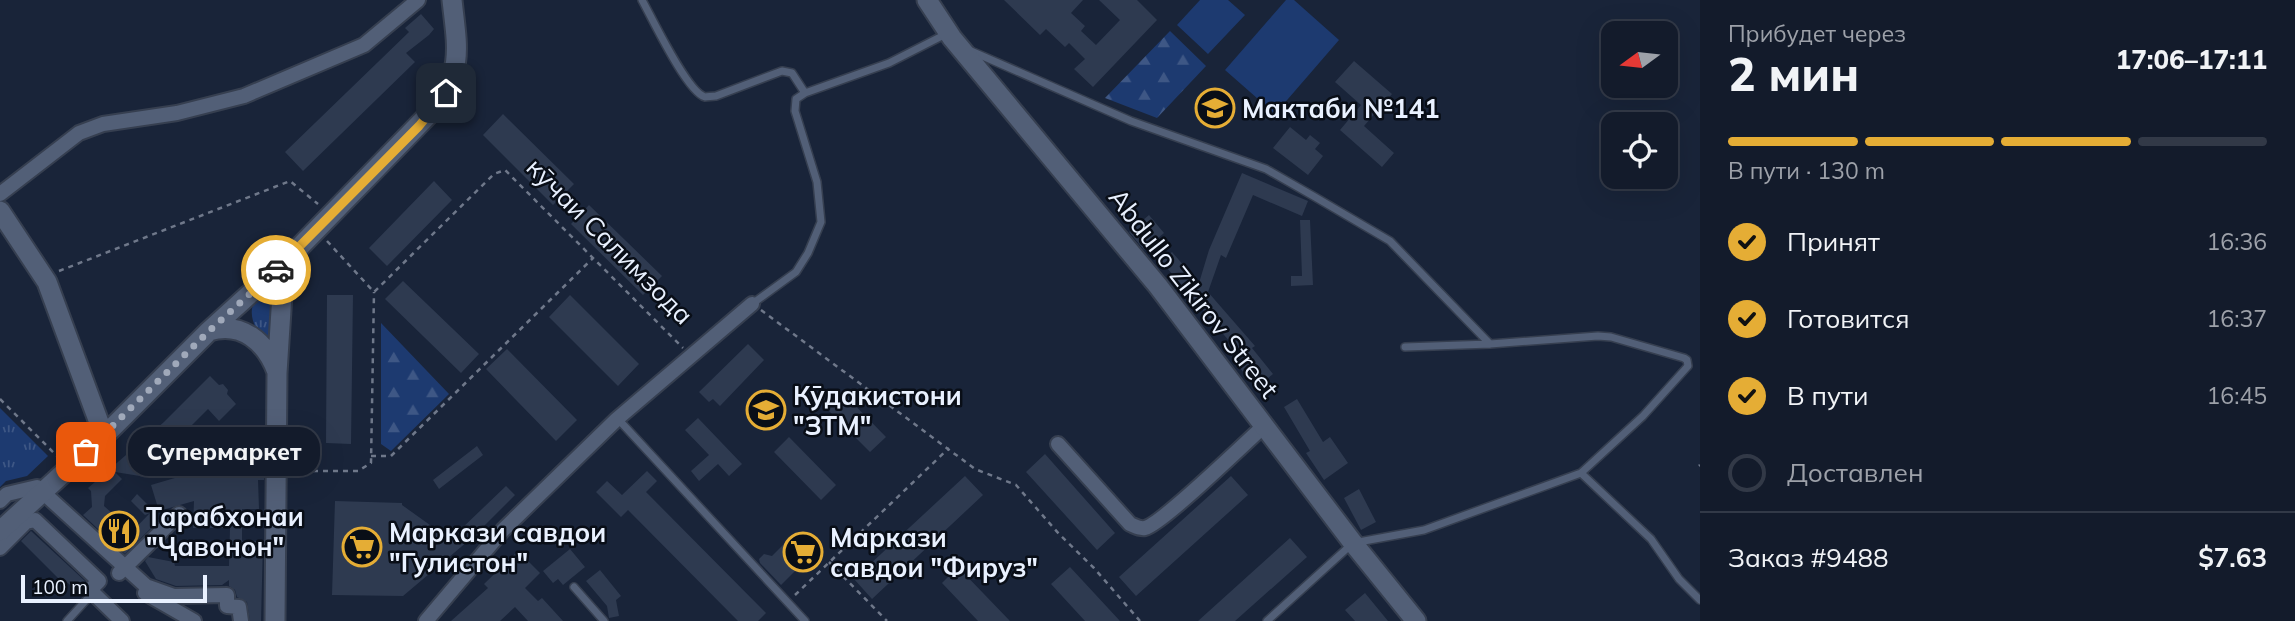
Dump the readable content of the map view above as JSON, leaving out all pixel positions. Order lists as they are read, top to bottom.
{
  "streets": {
    "street": ["кӯчаи Салимзода", "Abdullo Zikirov Street"]
  },
  "places": {
    "school or university": ["Мактаби №141", "Кӯдакистони \"ЗТМ\""],
    "other": ["Супермаркет"],
    "restaurant": ["Тарабхонаи \"Ҷавонон\""],
    "supermarket": ["Маркази савдои \"Гулистон\"", "Маркази савдои \"Фируз\""]
  },
  "scale_bar": "100 m",
  "north": "left",
  "page": {
    "heading": ["2 мин", "Прибудет через", "17:06–17:11"],
    "panel": ["Заказ #9488", "$7.63"],
    "bar": "В пути · 130 m",
    "list": [
      ["Принят", "16:36"],
      ["Готовится", "16:37"],
      ["В пути", "16:45"],
      "Доставлен"
    ],
    "bubble": "Супермаркет",
    "scale": "100 m"
  }
}
